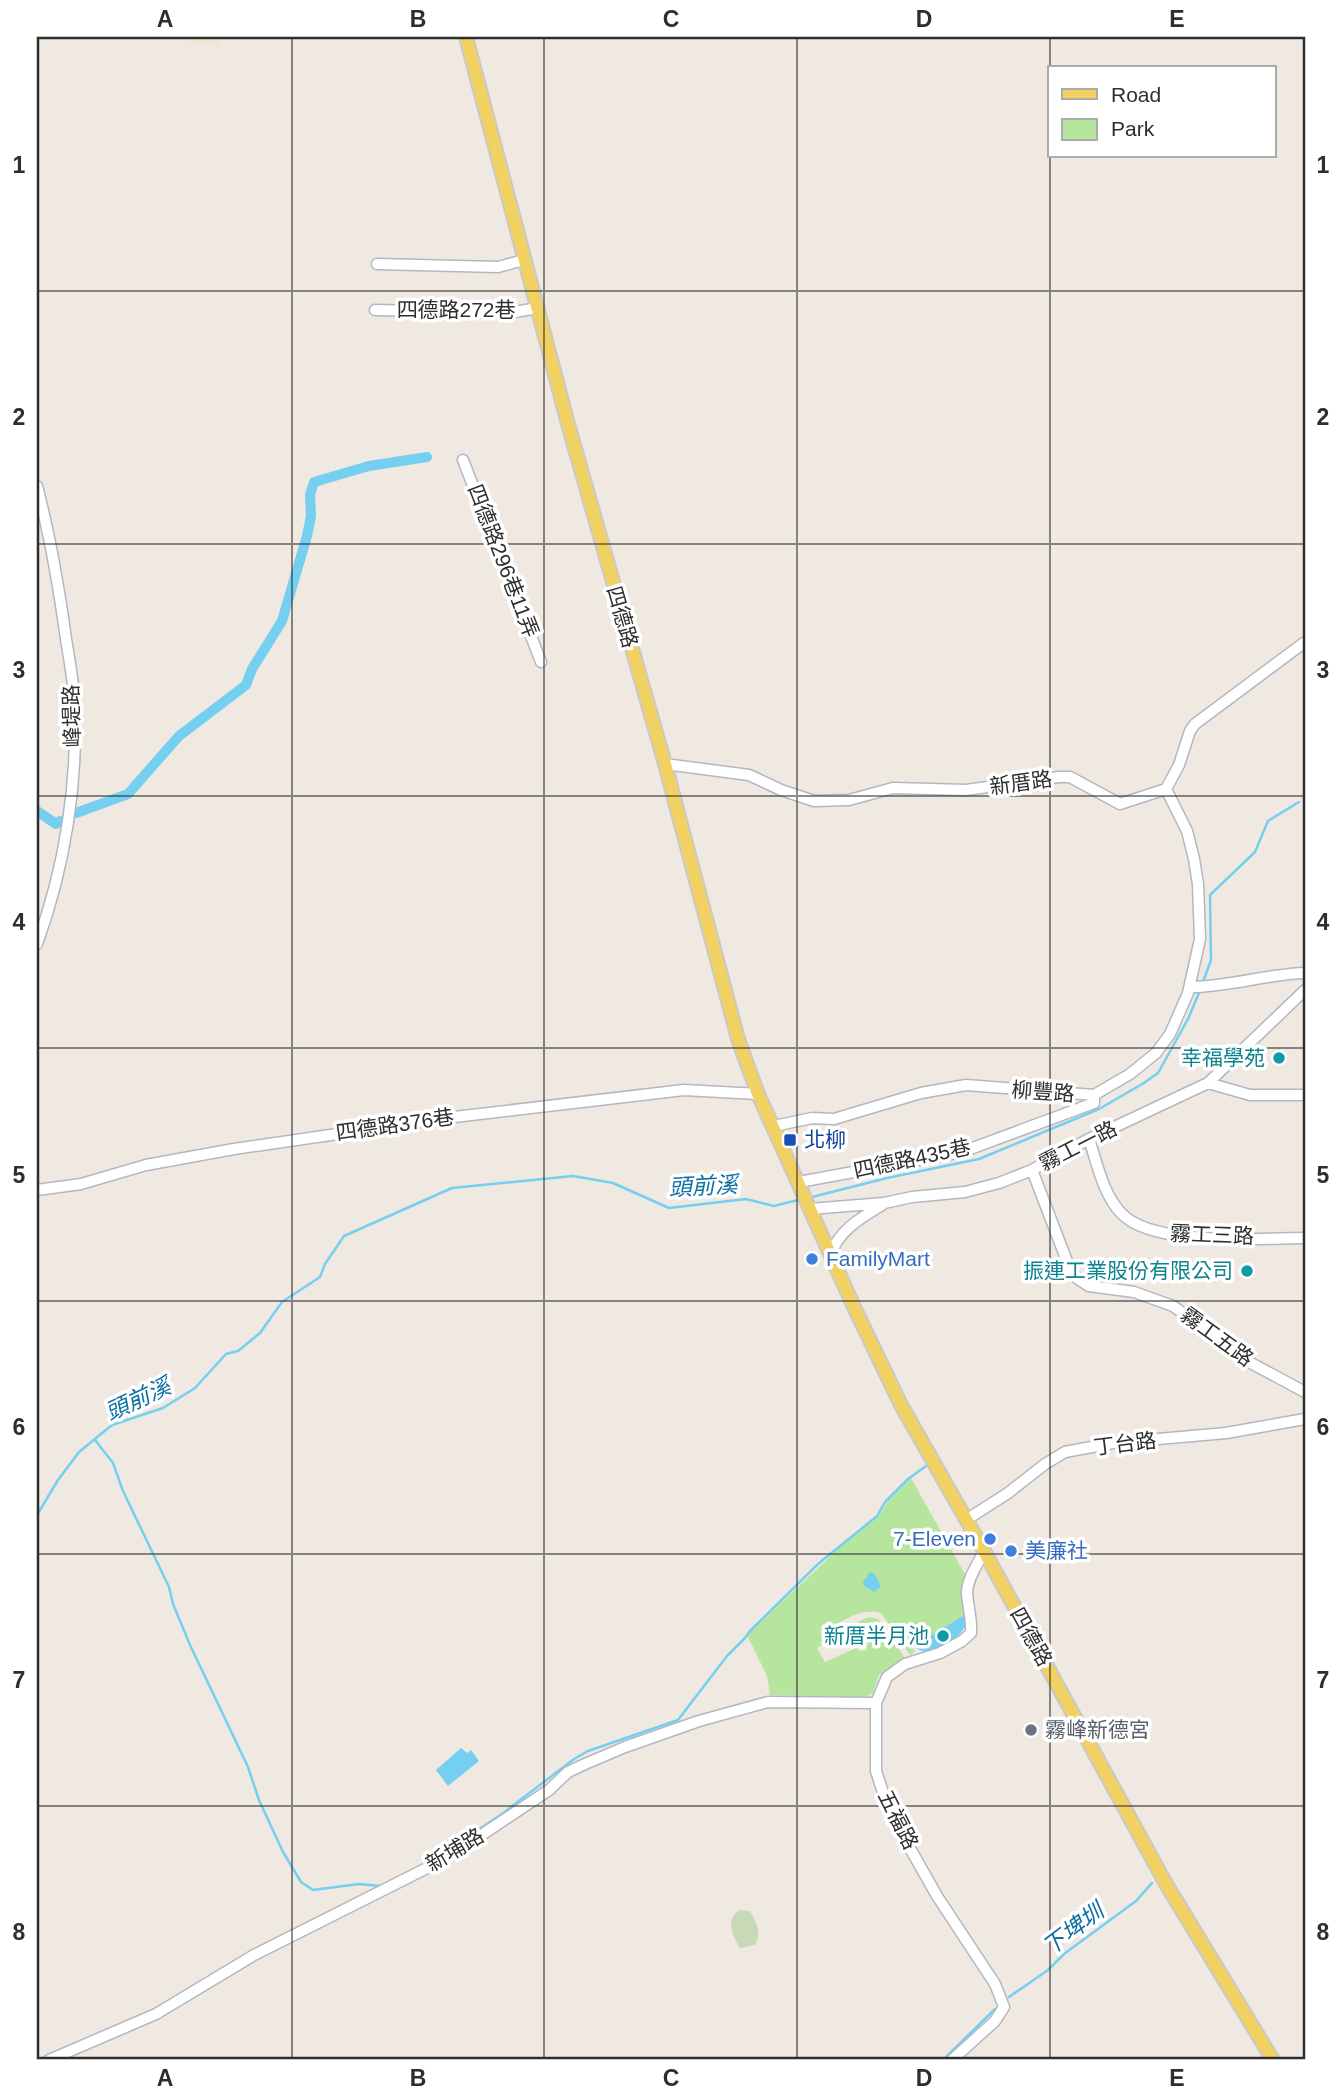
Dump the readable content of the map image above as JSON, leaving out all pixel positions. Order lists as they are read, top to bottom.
{
  "streets": {
    "main road": ["四德路"],
    "street": [
      "四德路272巷",
      "四德路296巷11弄",
      "峰堤路",
      "新厝路",
      "柳豐路",
      "四德路376巷",
      "霧工一路",
      "四德路435巷",
      "霧工三路",
      "霧工五路",
      "丁台路",
      "五福路",
      "新埔路"
    ]
  },
  "crossings": [
    ["四德路272巷", "四德路"],
    ["四德路", "新厝路"],
    ["四德路", "柳豐路"],
    ["四德路", "四德路376巷"],
    ["四德路", "霧工一路"],
    ["四德路", "四德路435巷"],
    ["四德路", "丁台路"],
    ["四德路", "五福路"],
    ["新厝路", "柳豐路"],
    ["柳豐路", "四德路435巷"],
    ["霧工一路", "霧工三路"],
    ["霧工一路", "霧工五路"],
    ["五福路", "新埔路"]
  ],
  "water": ["頭前溪", "下埤圳"],
  "places": {
    "other": [
      "幸福學苑",
      "FamilyMart",
      "振連工業股份有限公司",
      "7-Eleven",
      "美廉社",
      "新厝半月池",
      "霧峰新德宮"
    ],
    "transit": ["北柳"]
  },
  "legend": ["Road", "Park"],
  "grid": {
    "columns": [
      "A",
      "B",
      "C",
      "D",
      "E"
    ],
    "rows": [
      "1",
      "2",
      "3",
      "4",
      "5",
      "6",
      "7",
      "8"
    ]
  }
}
